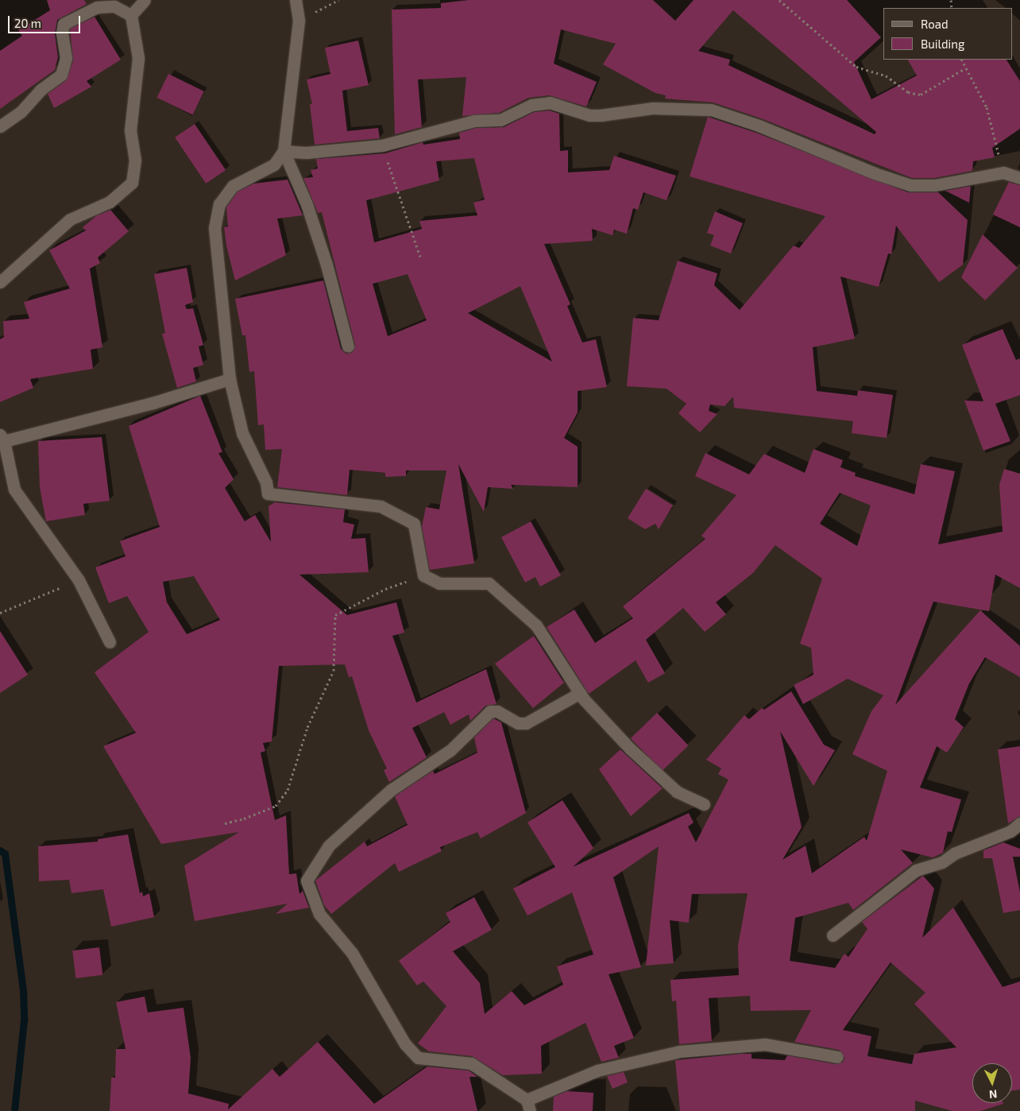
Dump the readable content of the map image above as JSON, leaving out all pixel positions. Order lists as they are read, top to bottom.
{
  "legend": ["Road", "Building"],
  "scale_bar": "20 m",
  "north": "bottom"
}
